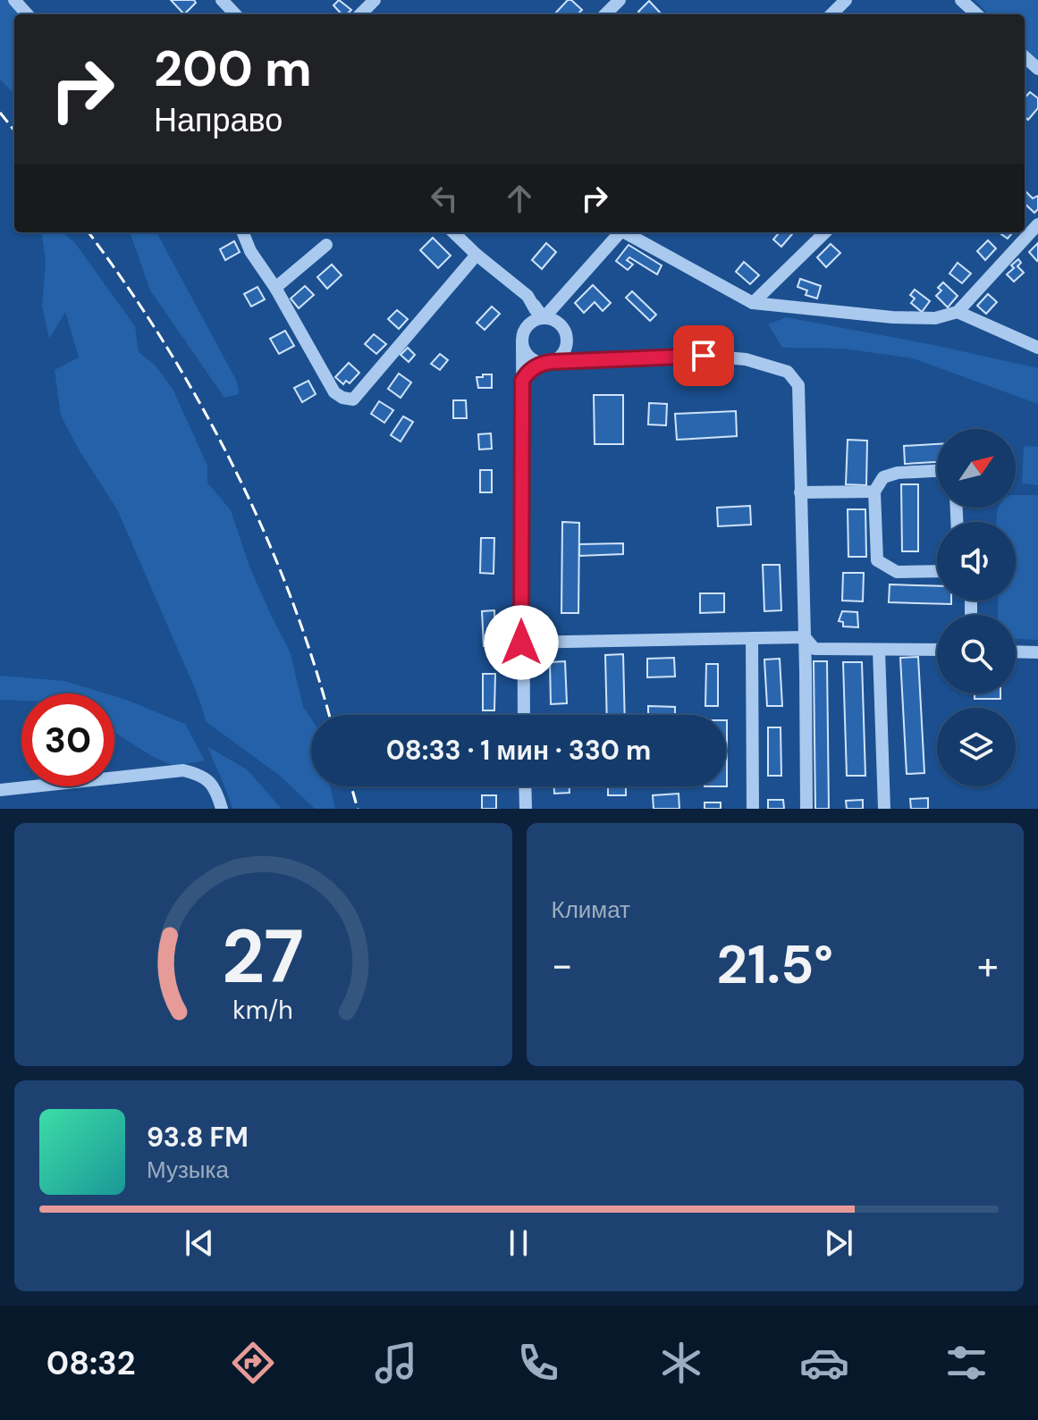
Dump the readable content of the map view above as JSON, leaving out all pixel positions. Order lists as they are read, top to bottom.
{
  "north": "top right",
  "page": {
    "turn": ["200 m", "Направо"],
    "limit": "30",
    "trip": "08:33 · 1 мин · 330 m",
    "tile": "Климат",
    "heat": ["−", "21.5°", "+"],
    "song": ["93.8 FM", "Музыка"],
    "tabs": "08:32",
    "gauge": ["27", "km/h"]
  }
}
